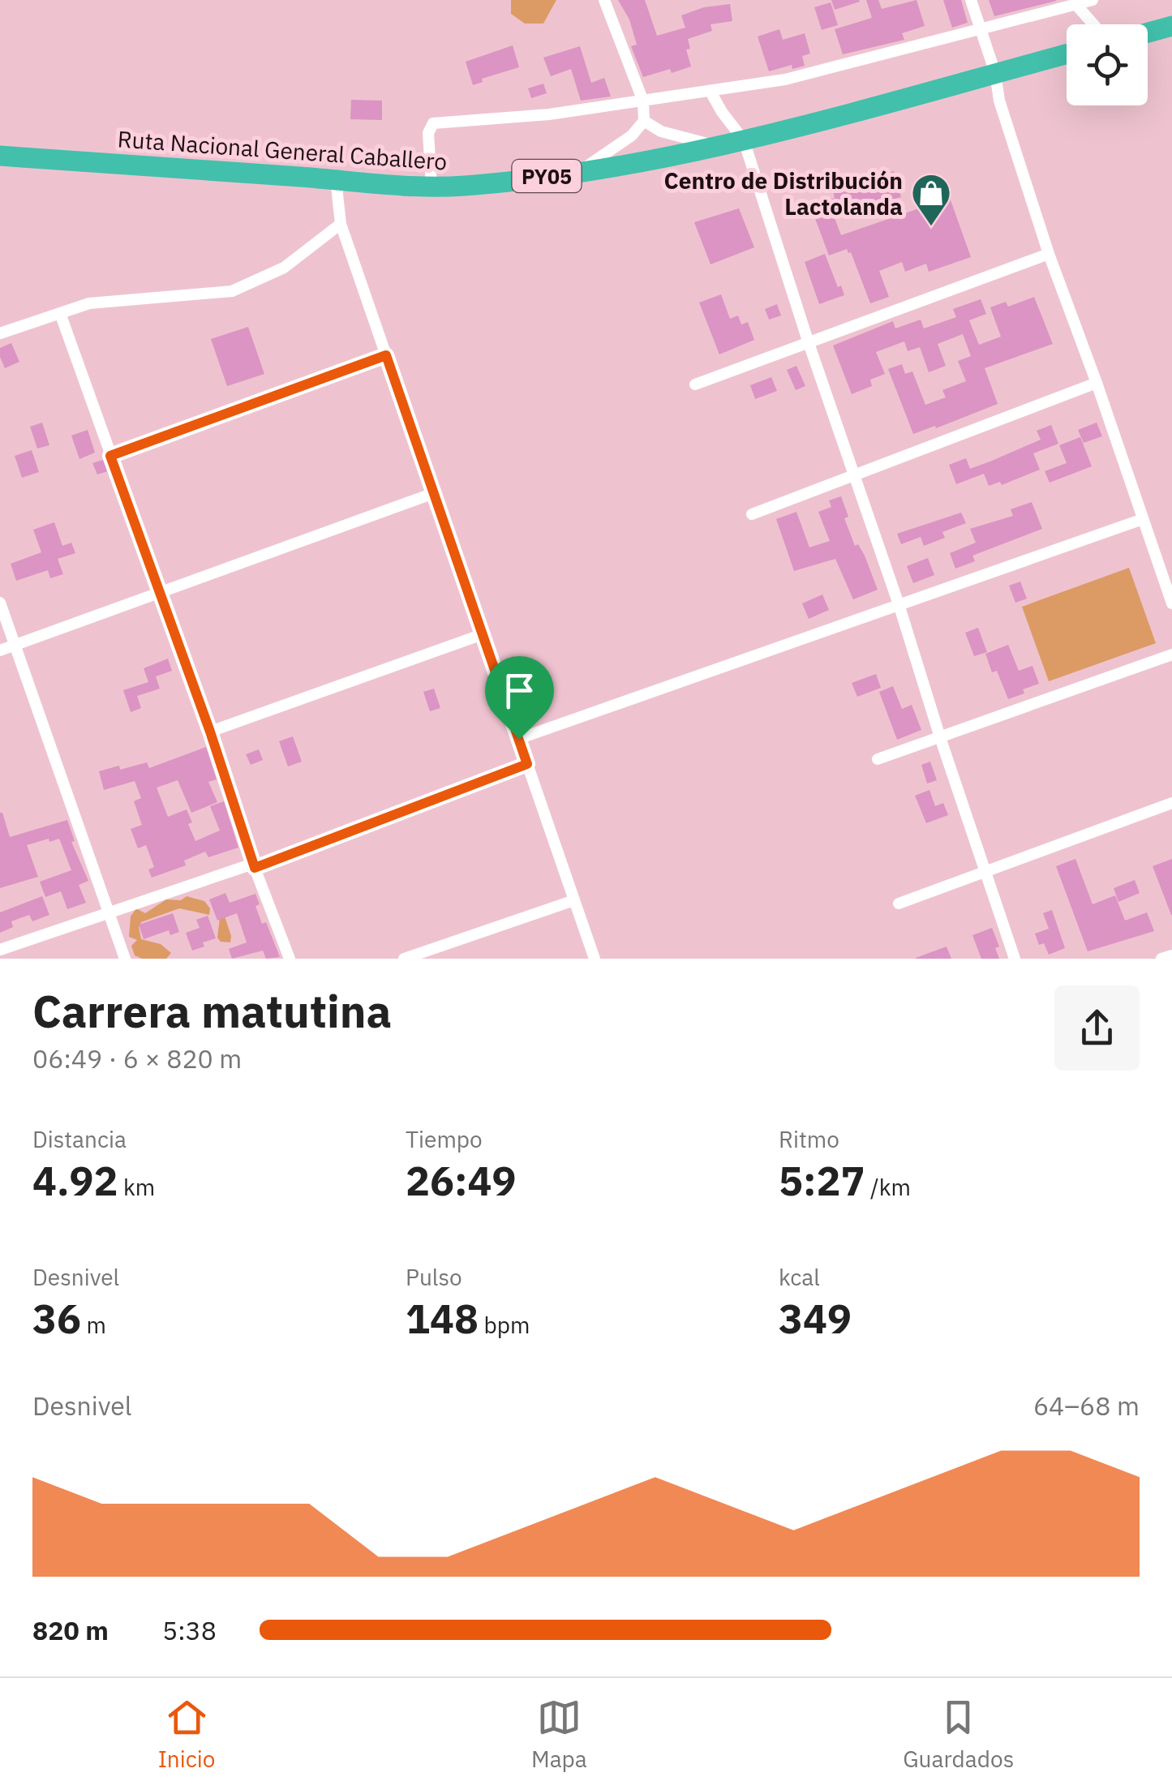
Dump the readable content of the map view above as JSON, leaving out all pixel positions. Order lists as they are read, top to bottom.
{
  "streets": {
    "highway": ["Ruta Nacional General Caballero", "PY05"]
  },
  "places": {
    "shop": ["Centro de Distribución Lactolanda"]
  },
  "page": {
    "heading": ["Carrera matutina", "06:49 · 6 × 820 m"],
    "stats": [
      ["Distancia", "4.92 km"],
      ["Tiempo", "26:49"],
      ["Ritmo", "5:27 /km"],
      ["Desnivel", "36 m"],
      ["Pulso", "148 bpm"],
      ["kcal", "349"]
    ],
    "chart": ["Desnivel", "64–68 m"],
    "list": [
      {
        "name": "820 m",
        "note": "5:38"
      }
    ],
    "tabs": ["Inicio", "Mapa", "Guardados"]
  }
}
